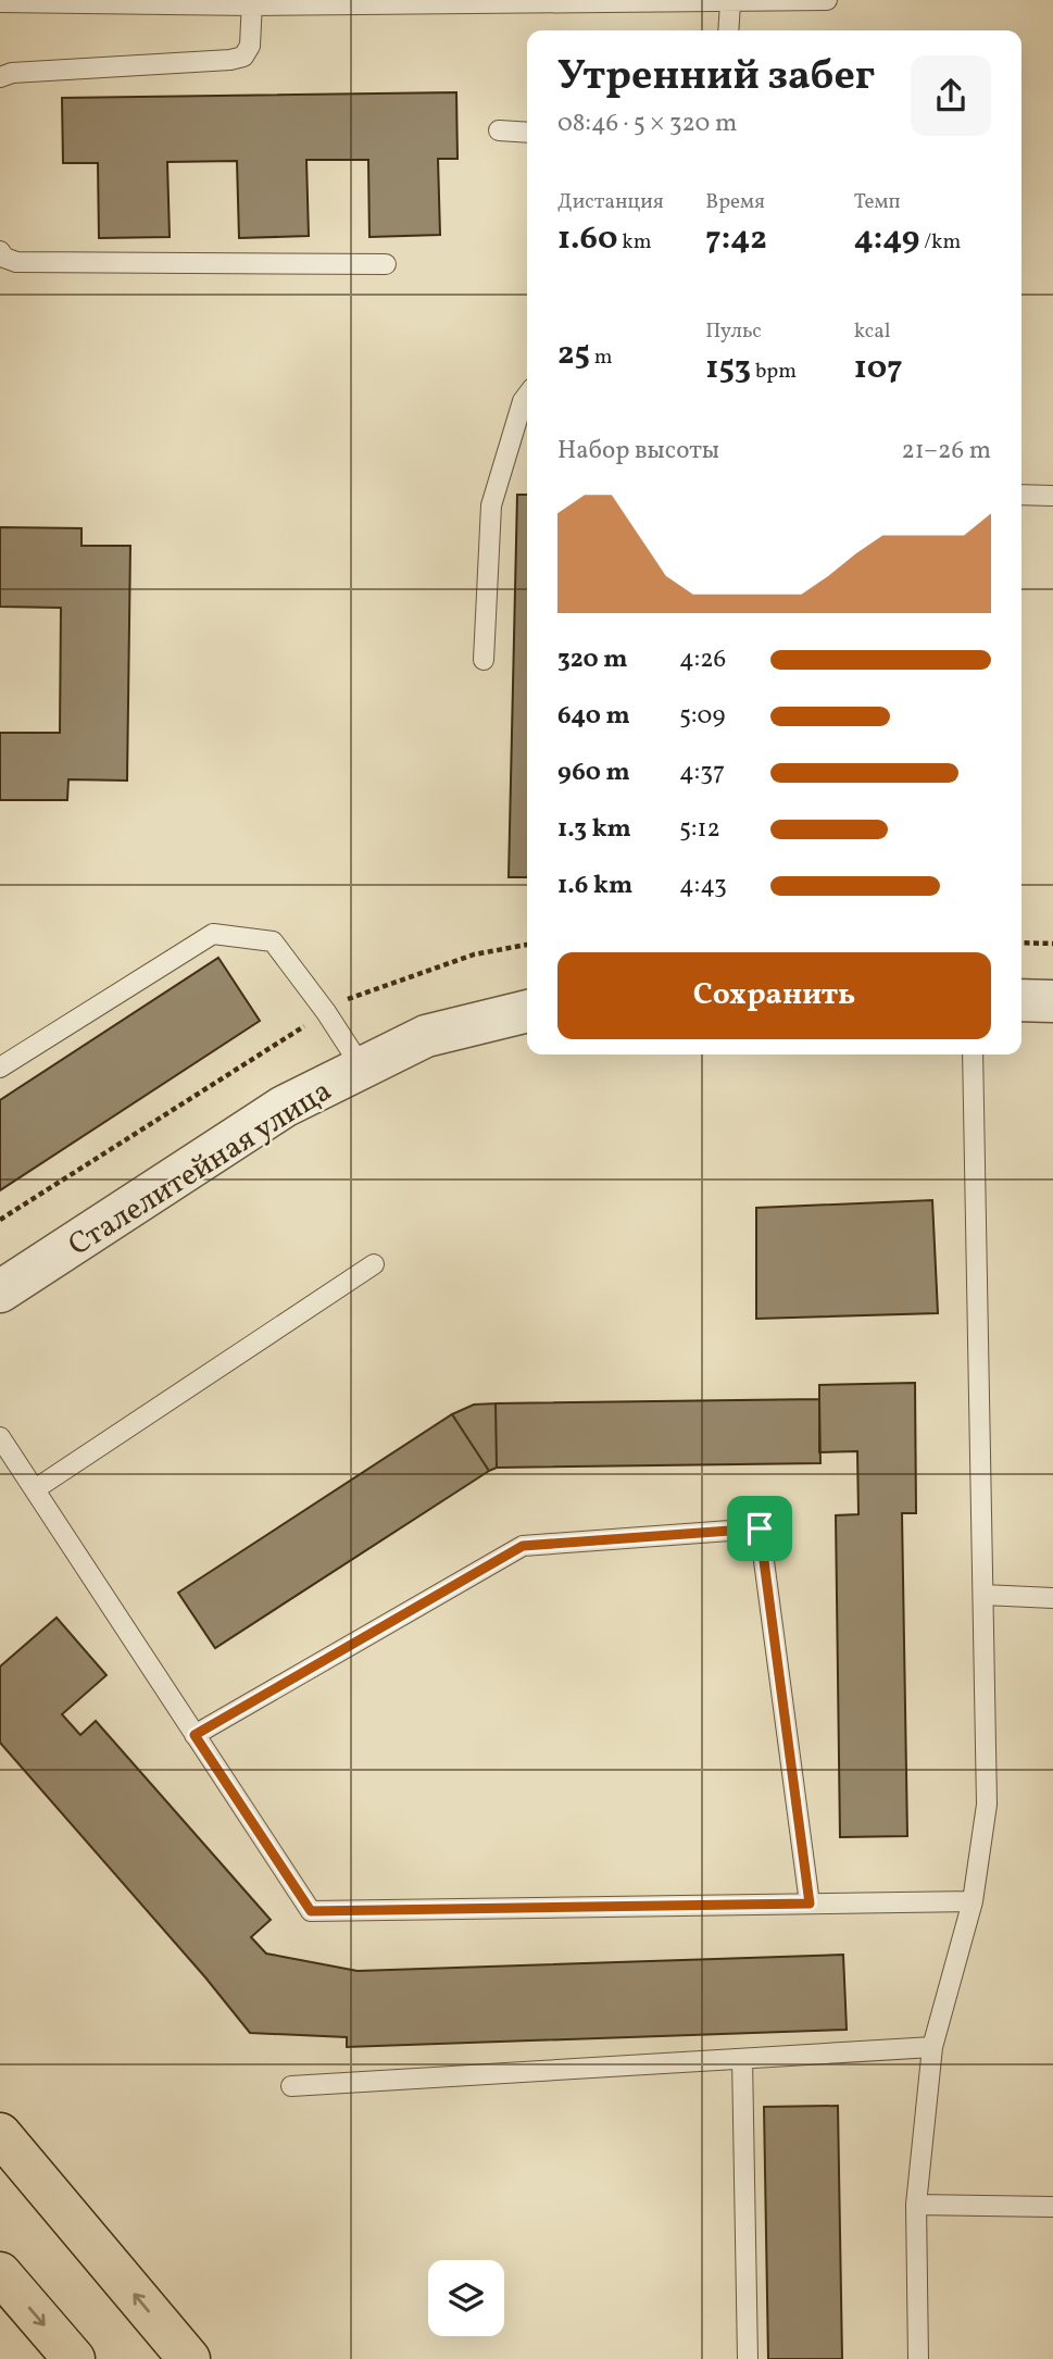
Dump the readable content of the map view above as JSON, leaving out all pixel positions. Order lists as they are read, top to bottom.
{
  "streets": {
    "street": ["Сталелитейная улица"]
  },
  "page": {
    "heading": ["Утренний забег", "08:46 · 5 × 320 m"],
    "stats": [
      ["Дистанция", "1.60 km"],
      ["Время", "7:42"],
      ["Темп", "4:49 /km"],
      ["25 m"],
      ["Пульс", "153 bpm"],
      ["kcal", "107"]
    ],
    "chart": ["Набор высоты", "21–26 m"],
    "list": [
      {
        "name": "320 m",
        "note": "4:26"
      },
      {
        "name": "640 m",
        "note": "5:09"
      },
      {
        "name": "960 m",
        "note": "4:37"
      },
      {
        "name": "1.3 km",
        "note": "5:12"
      },
      {
        "name": "1.6 km",
        "note": "4:43"
      }
    ],
    "buttons": "Сохранить"
  }
}
